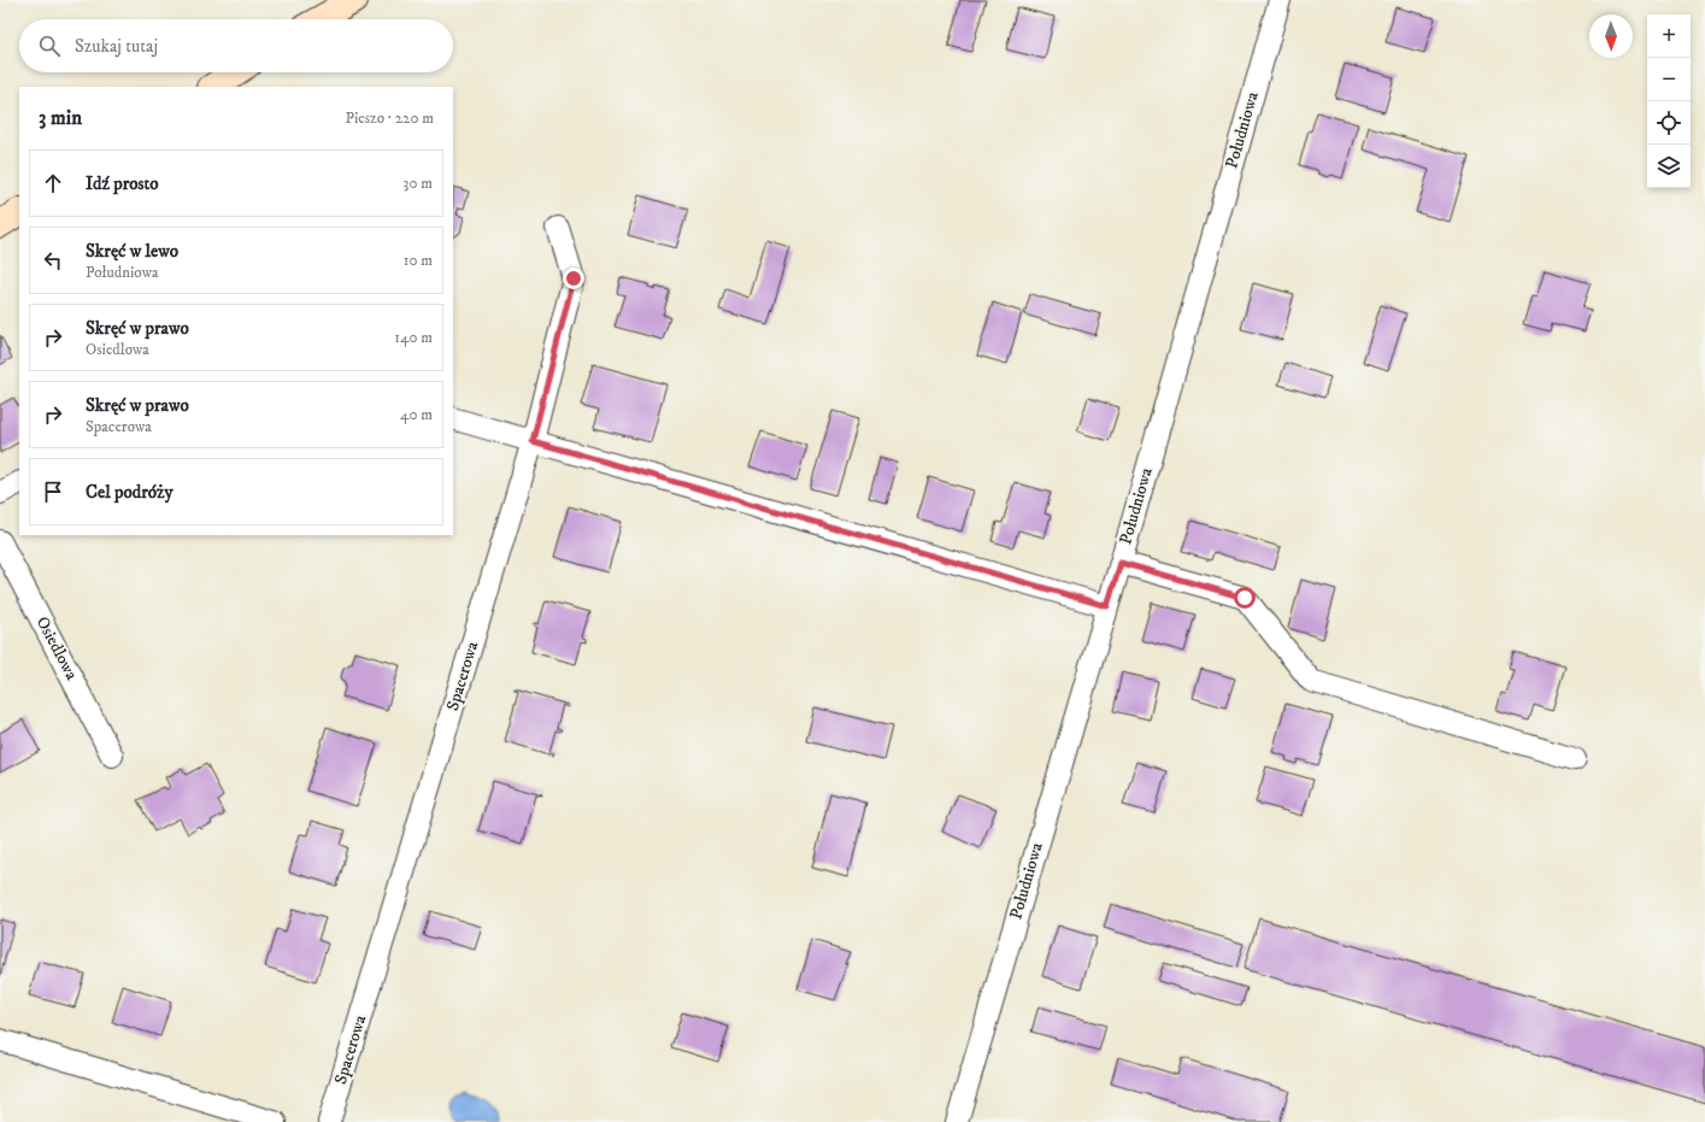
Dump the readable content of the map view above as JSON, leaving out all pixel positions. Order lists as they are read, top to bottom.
{
  "streets": {
    "street": ["Południowa", "Osiedlowa", "Spacerowa"]
  },
  "north": "bottom",
  "page": {
    "map_buttons": ["+", "−"],
    "search": "Szukaj tutaj",
    "heading": ["3 min", "Pieszo · 220 m"],
    "list": [
      ["Idź prosto", "30 m"],
      ["Skręć w lewo", "Południowa", "10 m"],
      ["Skręć w prawo", "Osiedlowa", "140 m"],
      ["Skręć w prawo", "Spacerowa", "40 m"],
      "Cel podróży"
    ]
  }
}
